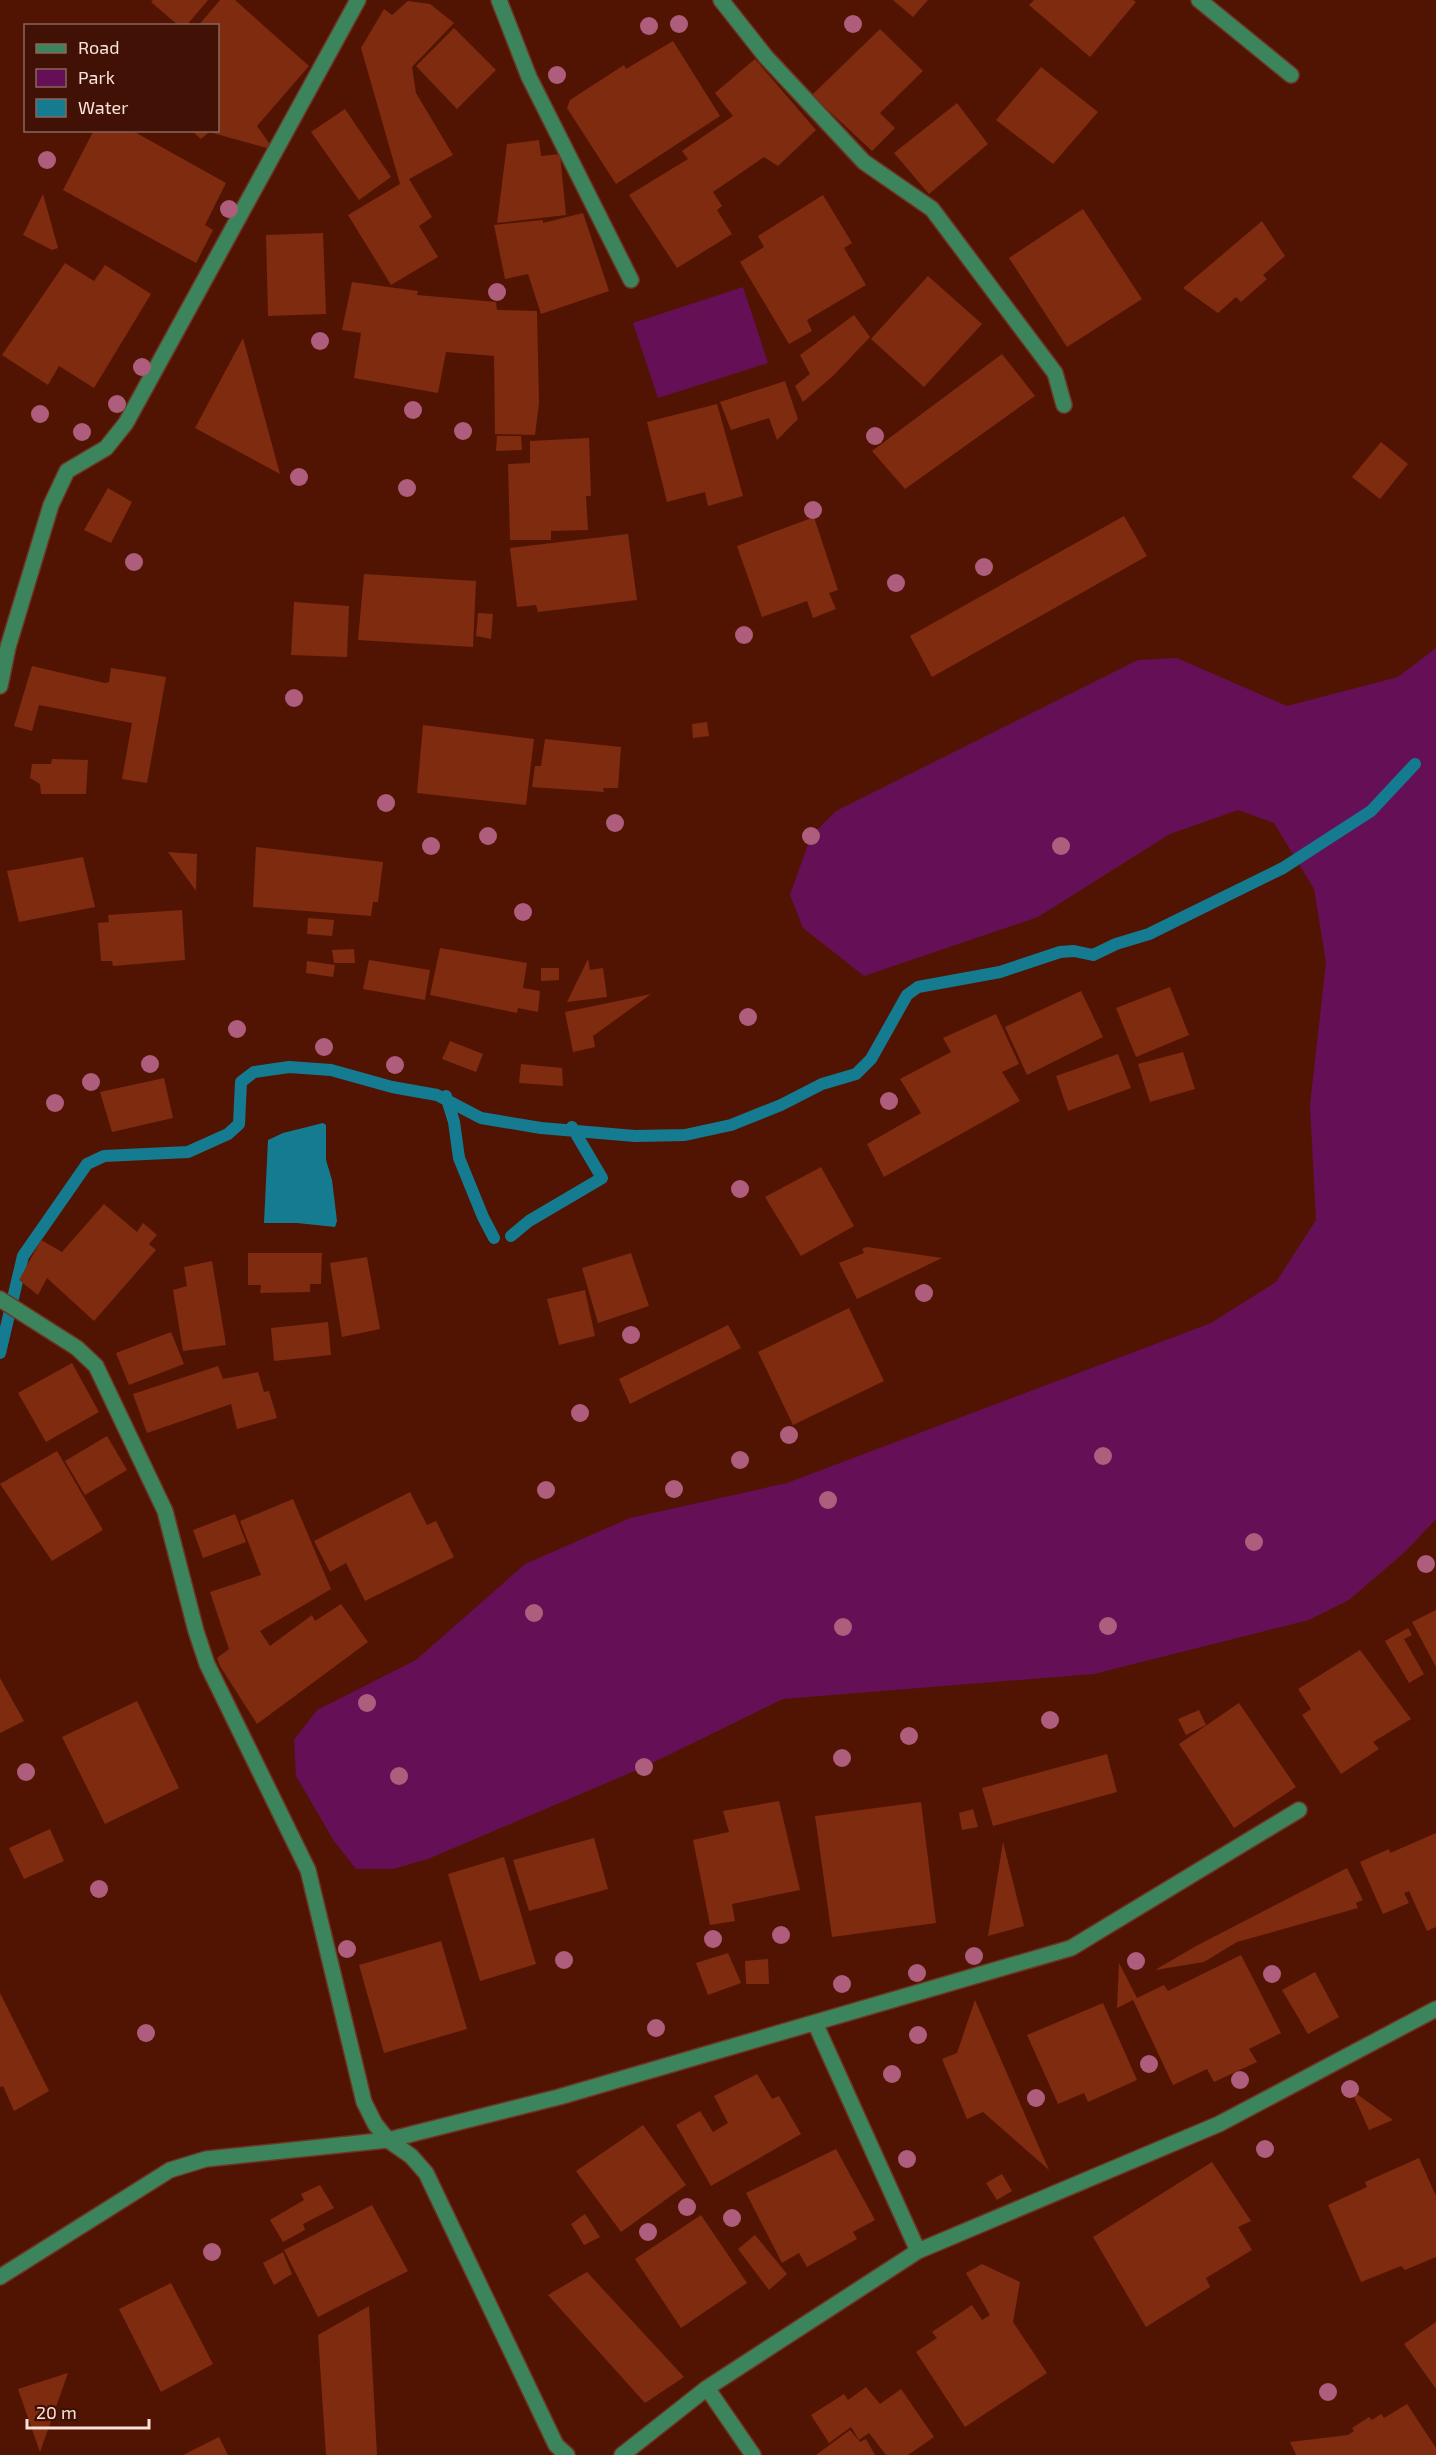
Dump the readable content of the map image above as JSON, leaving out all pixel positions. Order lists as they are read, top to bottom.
{
  "legend": ["Road", "Park", "Water"],
  "scale_bar": "20 m"
}
